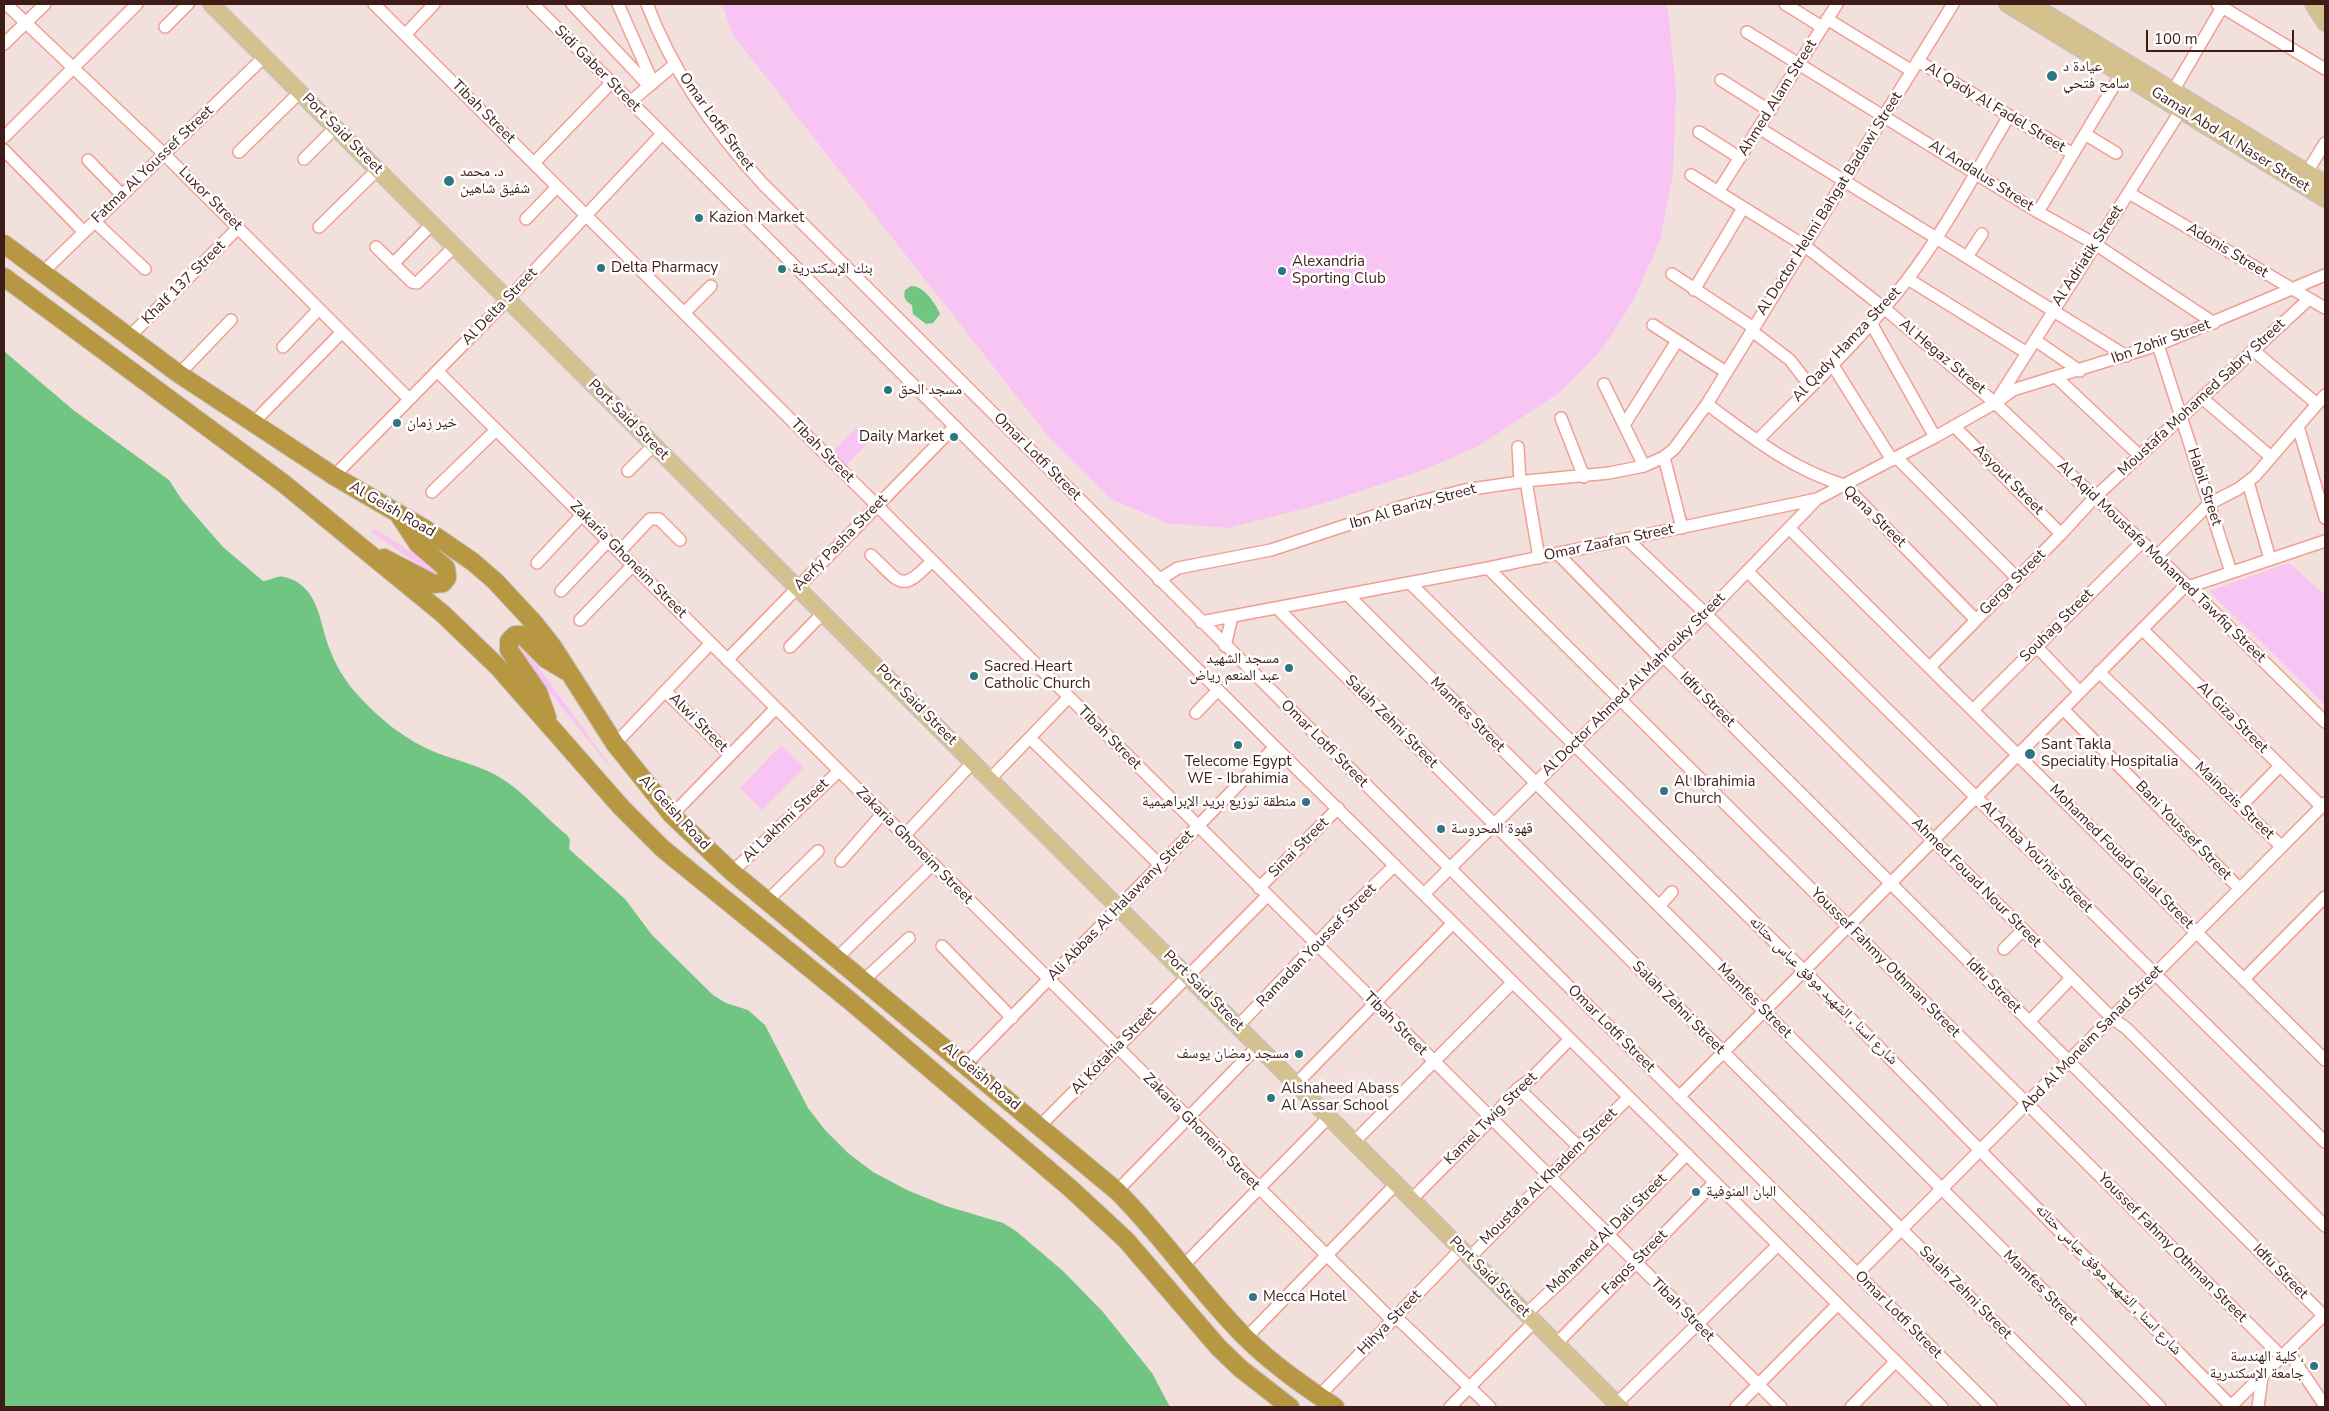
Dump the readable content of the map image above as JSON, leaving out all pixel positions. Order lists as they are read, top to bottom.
{
  "streets": {
    "highway": ["Al Geish Road"],
    "main road": ["Port Said Street", "Gamal Abd Al Naser Street"],
    "street": [
      "Sidi Gaber Street",
      "Ahmed Alam Street",
      "Al Qady Al Fadel Street",
      "Tibah Street",
      "Omar Lotfi Street",
      "Fatma Al Youssef Street",
      "Al Andalus Street",
      "Luxor Street",
      "Al Doctor Helmi Bahgat Badawi Street",
      "Adonis Street",
      "Al Adriatik Street",
      "Khalf 137 Street",
      "Al Delta Street",
      "Ibn Zohir Street",
      "Al Qady Hamza Street",
      "Al Hegaz Street",
      "Moustafa Mohamed Sabry Street",
      "Asyout Street",
      "Habil Street",
      "Ibn Al Barizy Street",
      "Qena Street",
      "Aerfy Pasha Street",
      "Omar Zaafan Street",
      "Zakaria Ghoneim Street",
      "Al Aqid Moustafa Mohamed Tawfiq Street",
      "Gerga Street",
      "Souhag Street",
      "Al Doctor Ahmed Al Mahrouky Street",
      "Idfu Street",
      "Mamfes Street",
      "Al Giza Street",
      "Salah Zehni Street",
      "Alwi Street",
      "Mainozis Street",
      "Al Lakhmi Street",
      "Bani Youssef Street",
      "Sinai Street",
      "Al Anba You'nis Street",
      "Mohamed Fouad Galal Street",
      "Ahmed Fouad Nour Street",
      "Ali Abbas Al Halawany Street",
      "Ramadan Youssef Street",
      "Youssef Fahmy Othman Street",
      "شارع اسنا , الشهيد موفق عباس حتاته",
      "Abd Al Moneim Sanad Street",
      "Al Kotahia Street",
      "Kamel Twig Street",
      "Moustafa Al Khadem Street",
      "Mohamed Al Dali Street",
      "Faqos Street",
      "Hihya Street"
    ]
  },
  "crossings": [
    ["Sidi Gaber Street", "Al Delta Street"],
    ["Ahmed Alam Street", "Al Qady Al Fadel Street"],
    ["Ahmed Alam Street", "Al Andalus Street"],
    ["Ahmed Alam Street", "Al Hegaz Street"],
    ["Al Qady Al Fadel Street", "Al Doctor Helmi Bahgat Badawi Street"],
    ["Al Qady Al Fadel Street", "Al Qady Hamza Street"],
    ["Tibah Street", "Al Delta Street"],
    ["Tibah Street", "Aerfy Pasha Street"],
    ["Tibah Street", "Sinai Street"],
    ["Tibah Street", "Ali Abbas Al Halawany Street"],
    ["Tibah Street", "Ramadan Youssef Street"],
    ["Tibah Street", "Kamel Twig Street"],
    ["Tibah Street", "Moustafa Al Khadem Street"],
    ["Tibah Street", "Mohamed Al Dali Street"],
    ["Tibah Street", "Faqos Street"],
    ["Omar Lotfi Street", "Ibn Al Barizy Street"],
    ["Omar Lotfi Street", "Omar Zaafan Street"],
    ["Omar Lotfi Street", "Al Doctor Ahmed Al Mahrouky Street"],
    ["Omar Lotfi Street", "Abd Al Moneim Sanad Street"],
    ["Port Said Street", "Fatma Al Youssef Street"],
    ["Port Said Street", "Al Delta Street"],
    ["Port Said Street", "Aerfy Pasha Street"],
    ["Port Said Street", "Sinai Street"],
    ["Port Said Street", "Ali Abbas Al Halawany Street"],
    ["Port Said Street", "Ramadan Youssef Street"],
    ["Port Said Street", "Al Kotahia Street"],
    ["Port Said Street", "Kamel Twig Street"],
    ["Port Said Street", "Moustafa Al Khadem Street"],
    ["Port Said Street", "Mohamed Al Dali Street"],
    ["Port Said Street", "Faqos Street"],
    ["Port Said Street", "Hihya Street"],
    ["Gamal Abd Al Naser Street", "Al Adriatik Street"],
    ["Fatma Al Youssef Street", "Luxor Street"],
    ["Fatma Al Youssef Street", "Al Geish Road"],
    ["Al Andalus Street", "Al Doctor Helmi Bahgat Badawi Street"],
    ["Al Andalus Street", "Al Adriatik Street"],
    ["Al Andalus Street", "Ibn Zohir Street"],
    ["Al Andalus Street", "Al Qady Hamza Street"],
    ["Luxor Street", "Khalf 137 Street"],
    ["Luxor Street", "Al Delta Street"],
    ["Al Doctor Helmi Bahgat Badawi Street", "Al Hegaz Street"],
    ["Al Doctor Helmi Bahgat Badawi Street", "Ibn Al Barizy Street"],
    ["Al Doctor Helmi Bahgat Badawi Street", "Qena Street"],
    ["Adonis Street", "Al Adriatik Street"],
    ["Adonis Street", "Ibn Zohir Street"],
    ["Adonis Street", "Moustafa Mohamed Sabry Street"],
    ["Al Adriatik Street", "Ibn Zohir Street"],
    ["Al Adriatik Street", "Al Hegaz Street"],
    ["Al Adriatik Street", "Omar Zaafan Street"],
    ["Al Adriatik Street", "Al Aqid Moustafa Mohamed Tawfiq Street"],
    ["Khalf 137 Street", "Al Geish Road"],
    ["Al Delta Street", "Al Geish Road"],
    ["Al Delta Street", "Zakaria Ghoneim Street"],
    ["Ibn Zohir Street", "Al Hegaz Street"],
    ["Ibn Zohir Street", "Habil Street"],
    ["Ibn Zohir Street", "Omar Zaafan Street"],
    ["Ibn Zohir Street", "Al Aqid Moustafa Mohamed Tawfiq Street"],
    ["Al Qady Hamza Street", "Al Hegaz Street"],
    ["Al Qady Hamza Street", "Qena Street"],
    ["Al Hegaz Street", "Omar Zaafan Street"],
    ["Al Hegaz Street", "Al Aqid Moustafa Mohamed Tawfiq Street"],
    ["Moustafa Mohamed Sabry Street", "Habil Street"],
    ["Moustafa Mohamed Sabry Street", "Al Aqid Moustafa Mohamed Tawfiq Street"],
    ["Moustafa Mohamed Sabry Street", "Gerga Street"],
    ["Asyout Street", "Omar Zaafan Street"],
    ["Asyout Street", "Gerga Street"],
    ["Ibn Al Barizy Street", "Qena Street"],
    ["Al Geish Road", "Al Lakhmi Street"],
    ["Al Geish Road", "Ali Abbas Al Halawany Street"],
    ["Al Geish Road", "Al Kotahia Street"],
    ["Al Geish Road", "Hihya Street"],
    ["Qena Street", "Omar Zaafan Street"],
    ["Qena Street", "Gerga Street"],
    ["Aerfy Pasha Street", "Zakaria Ghoneim Street"],
    ["Omar Zaafan Street", "Al Aqid Moustafa Mohamed Tawfiq Street"],
    ["Omar Zaafan Street", "Al Doctor Ahmed Al Mahrouky Street"],
    ["Omar Zaafan Street", "Idfu Street"],
    ["Omar Zaafan Street", "Mamfes Street"],
    ["Omar Zaafan Street", "Salah Zehni Street"],
    ["Omar Zaafan Street", "Ahmed Fouad Nour Street"],
    ["Omar Zaafan Street", "Youssef Fahmy Othman Street"],
    ["Omar Zaafan Street", "شارع اسنا , الشهيد موفق عباس حتاته"],
    ["Zakaria Ghoneim Street", "Al Lakhmi Street"],
    ["Zakaria Ghoneim Street", "Ali Abbas Al Halawany Street"],
    ["Zakaria Ghoneim Street", "Al Kotahia Street"],
    ["Zakaria Ghoneim Street", "Mohamed Al Dali Street"],
    ["Zakaria Ghoneim Street", "Hihya Street"],
    ["Al Aqid Moustafa Mohamed Tawfiq Street", "Gerga Street"],
    ["Al Aqid Moustafa Mohamed Tawfiq Street", "Souhag Street"],
    ["Gerga Street", "Mohamed Fouad Galal Street"],
    ["Souhag Street", "Mohamed Fouad Galal Street"],
    ["Al Doctor Ahmed Al Mahrouky Street", "Idfu Street"],
    ["Al Doctor Ahmed Al Mahrouky Street", "Mamfes Street"],
    ["Al Doctor Ahmed Al Mahrouky Street", "Salah Zehni Street"],
    ["Al Doctor Ahmed Al Mahrouky Street", "Al Anba You'nis Street"],
    ["Al Doctor Ahmed Al Mahrouky Street", "Mohamed Fouad Galal Street"],
    ["Al Doctor Ahmed Al Mahrouky Street", "Ahmed Fouad Nour Street"],
    ["Al Doctor Ahmed Al Mahrouky Street", "Youssef Fahmy Othman Street"],
    ["Al Doctor Ahmed Al Mahrouky Street", "شارع اسنا , الشهيد موفق عباس حتاته"],
    ["Idfu Street", "Abd Al Moneim Sanad Street"],
    ["Mamfes Street", "Abd Al Moneim Sanad Street"],
    ["Al Giza Street", "Abd Al Moneim Sanad Street"],
    ["Salah Zehni Street", "Abd Al Moneim Sanad Street"],
    ["Mainozis Street", "Abd Al Moneim Sanad Street"],
    ["Bani Youssef Street", "Abd Al Moneim Sanad Street"],
    ["Sinai Street", "Al Kotahia Street"],
    ["Al Anba You'nis Street", "Abd Al Moneim Sanad Street"],
    ["Mohamed Fouad Galal Street", "Abd Al Moneim Sanad Street"],
    ["Ahmed Fouad Nour Street", "Abd Al Moneim Sanad Street"],
    ["Youssef Fahmy Othman Street", "Abd Al Moneim Sanad Street"],
    ["شارع اسنا , الشهيد موفق عباس حتاته", "Abd Al Moneim Sanad Street"],
    ["Moustafa Al Khadem Street", "Hihya Street"]
  ],
  "places": [
    "عيادة د سامح فتحي",
    "د. محمد شفيق شاهين",
    "Kazion Market",
    "Delta Pharmacy",
    "بنك الإسكندرية",
    "Alexandria Sporting Club",
    "مسجد الحق",
    "خير زمان",
    "Daily Market",
    "مسجد الشهيد عبد المنعم رياض",
    "Sacred Heart Catholic Church",
    "Telecome Egypt WE - Ibrahimia",
    "Sant Takla Speciality Hospitalia",
    "Al Ibrahimia Church",
    "منطقة توزيع بريد الإبراهيمية",
    "قهوة المحروسة",
    "مسجد رمضان يوسف",
    "Alshaheed Abass Al Assar School",
    "البان المنوفية",
    "Mecca Hotel",
    "كلية الهندسة ، جامعة الإسكندرية"
  ],
  "scale_bar": "100 m"
}
